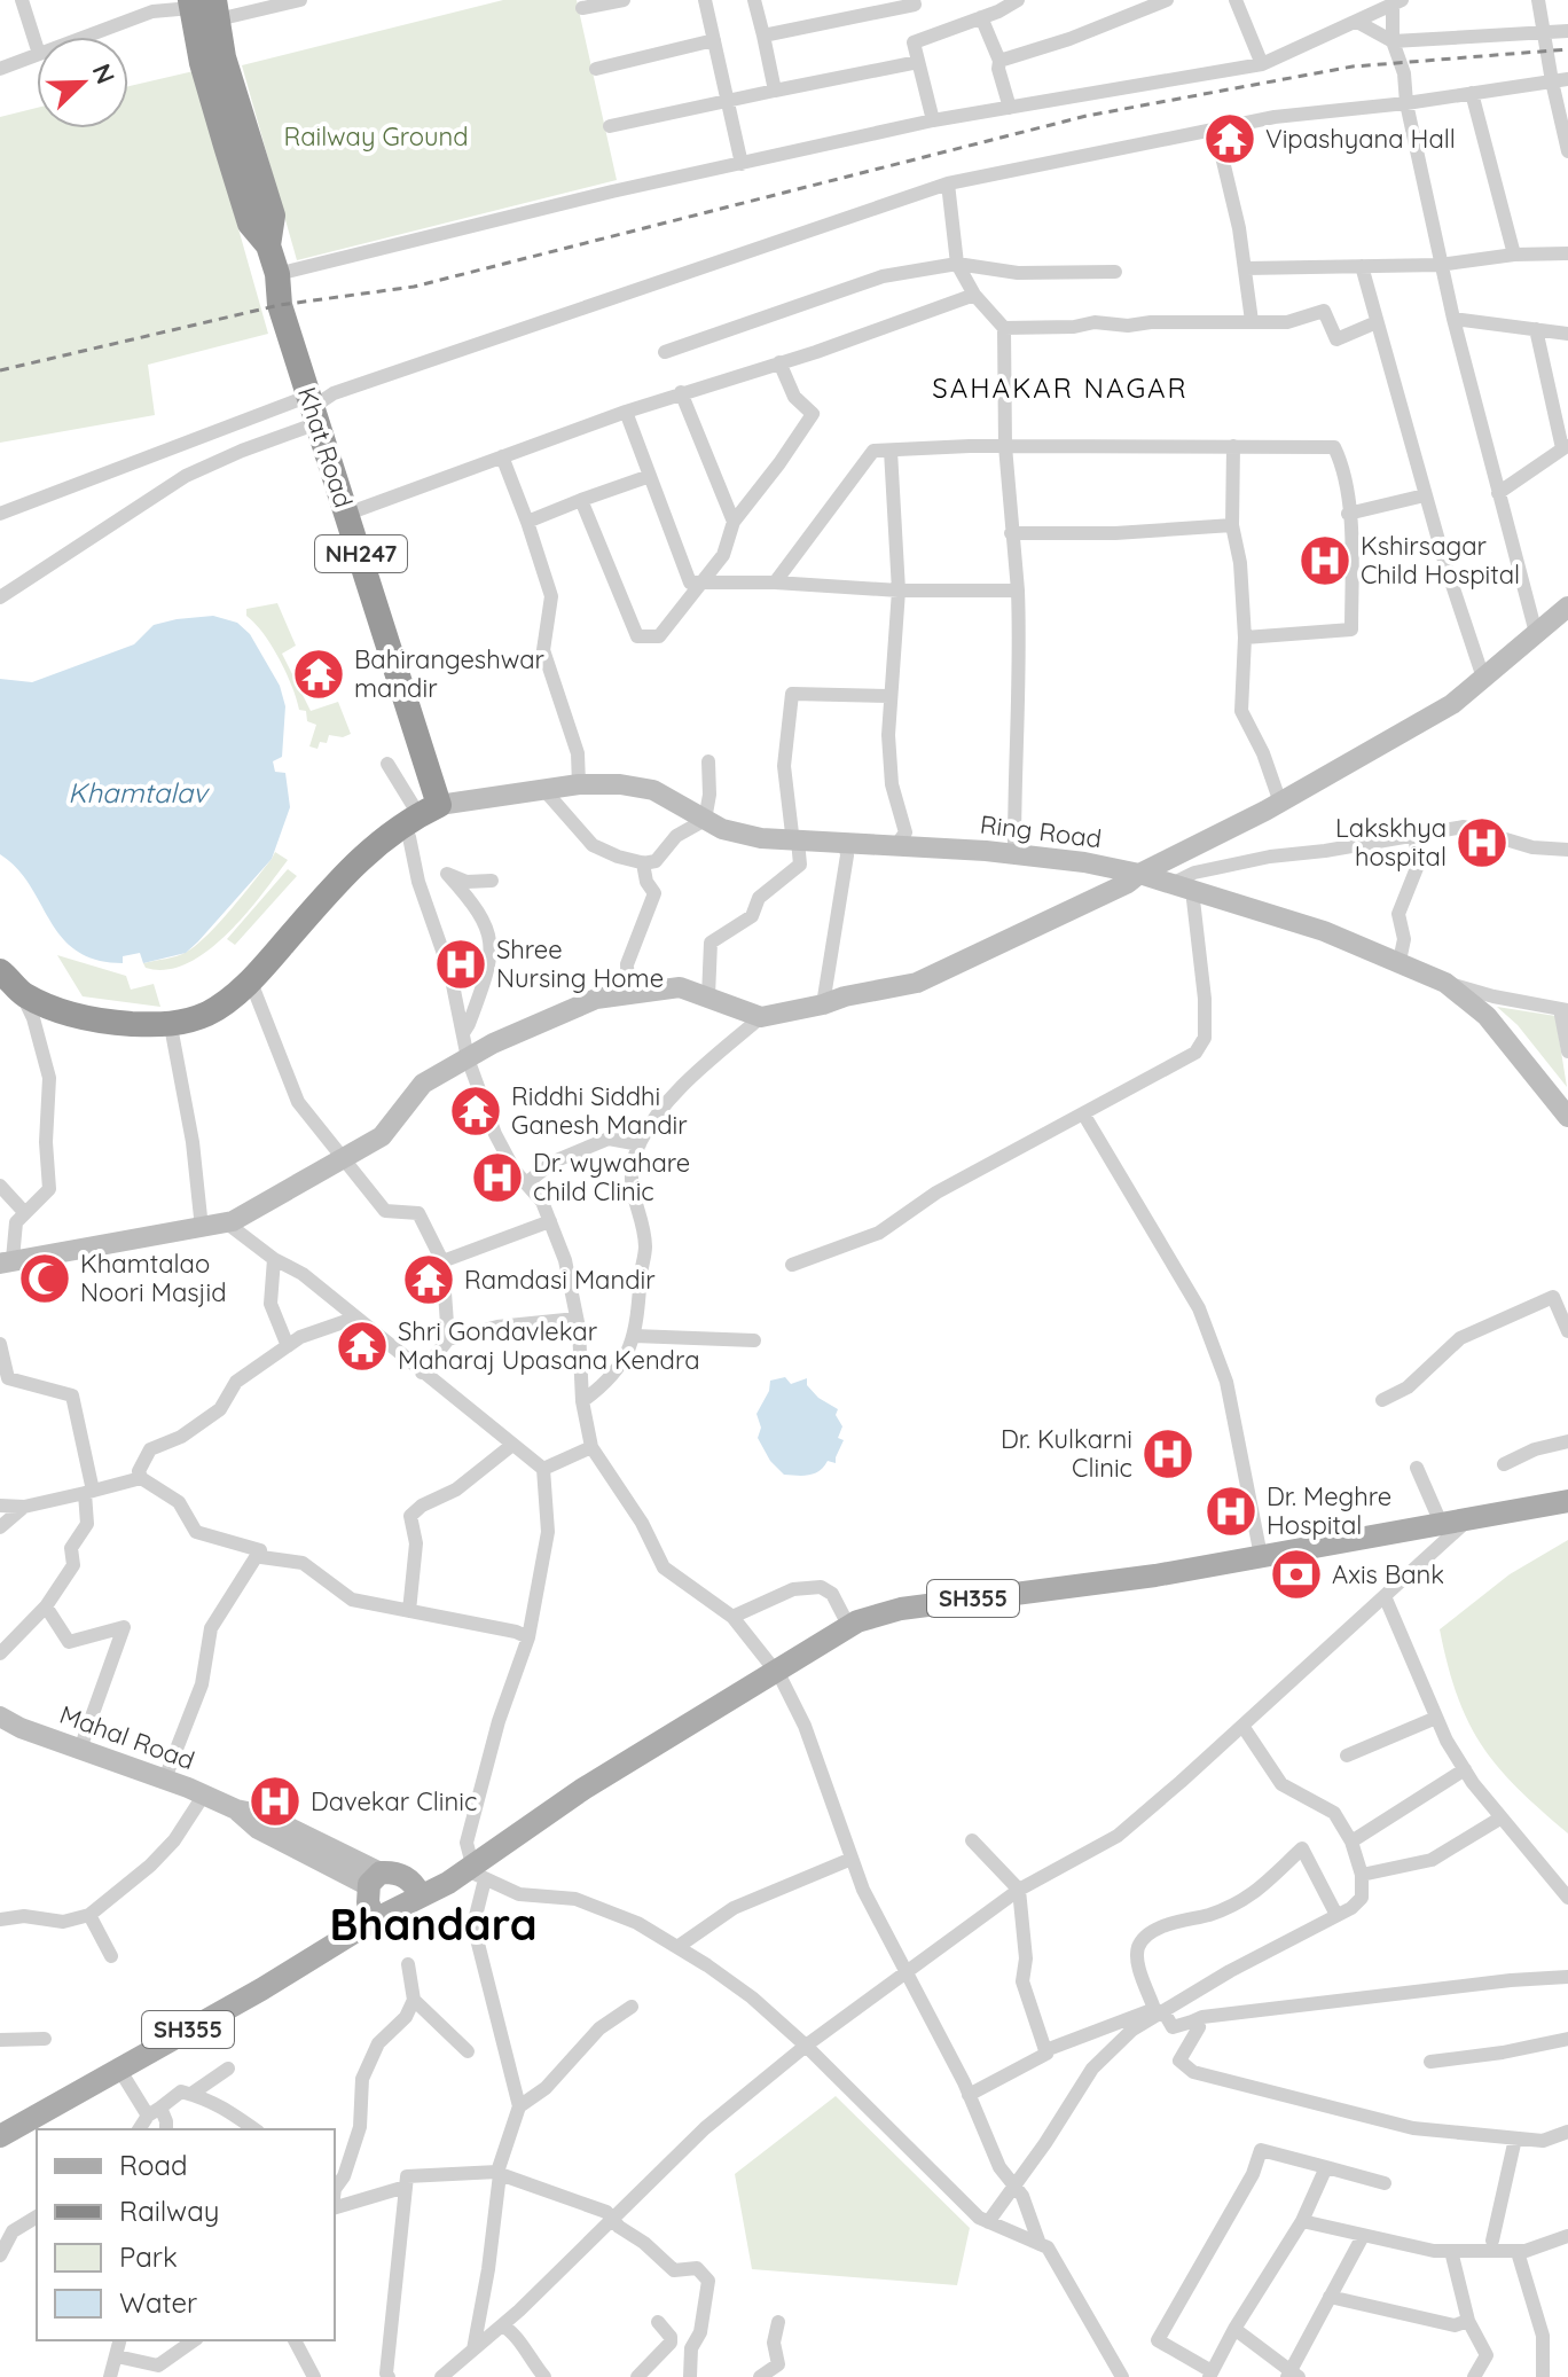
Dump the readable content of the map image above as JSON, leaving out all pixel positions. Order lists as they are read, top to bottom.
{
  "streets": {
    "highway": ["Khat Road", "NH247"],
    "main road": ["SH355"],
    "street": ["Ring Road", "Mahal Road"]
  },
  "crossings": [
    ["Khat Road", "Ring Road"]
  ],
  "districts": ["SAHAKAR NAGAR", "Bhandara"],
  "water": ["Khamtalav"],
  "parks": ["Railway Ground"],
  "places": {
    "temple": [
      "Vipashyana Hall",
      "Bahirangeshwar mandir",
      "Riddhi Siddhi Ganesh Mandir",
      "Ramdasi Mandir",
      "Shri Gondavlekar Maharaj Upasana Kendra"
    ],
    "hospital": [
      "Kshirsagar Child Hospital",
      "Lakskhya hospital",
      "Shree Nursing Home",
      "Dr. wywahare child Clinic",
      "Dr. Kulkarni Clinic",
      "Dr. Meghre Hospital",
      "Davekar Clinic"
    ],
    "mosque": ["Khamtalao Noori Masjid"],
    "bank": ["Axis Bank"]
  },
  "legend": [
    "Road",
    "Railway",
    "Park",
    "Water"
  ],
  "north": "top right"
}
